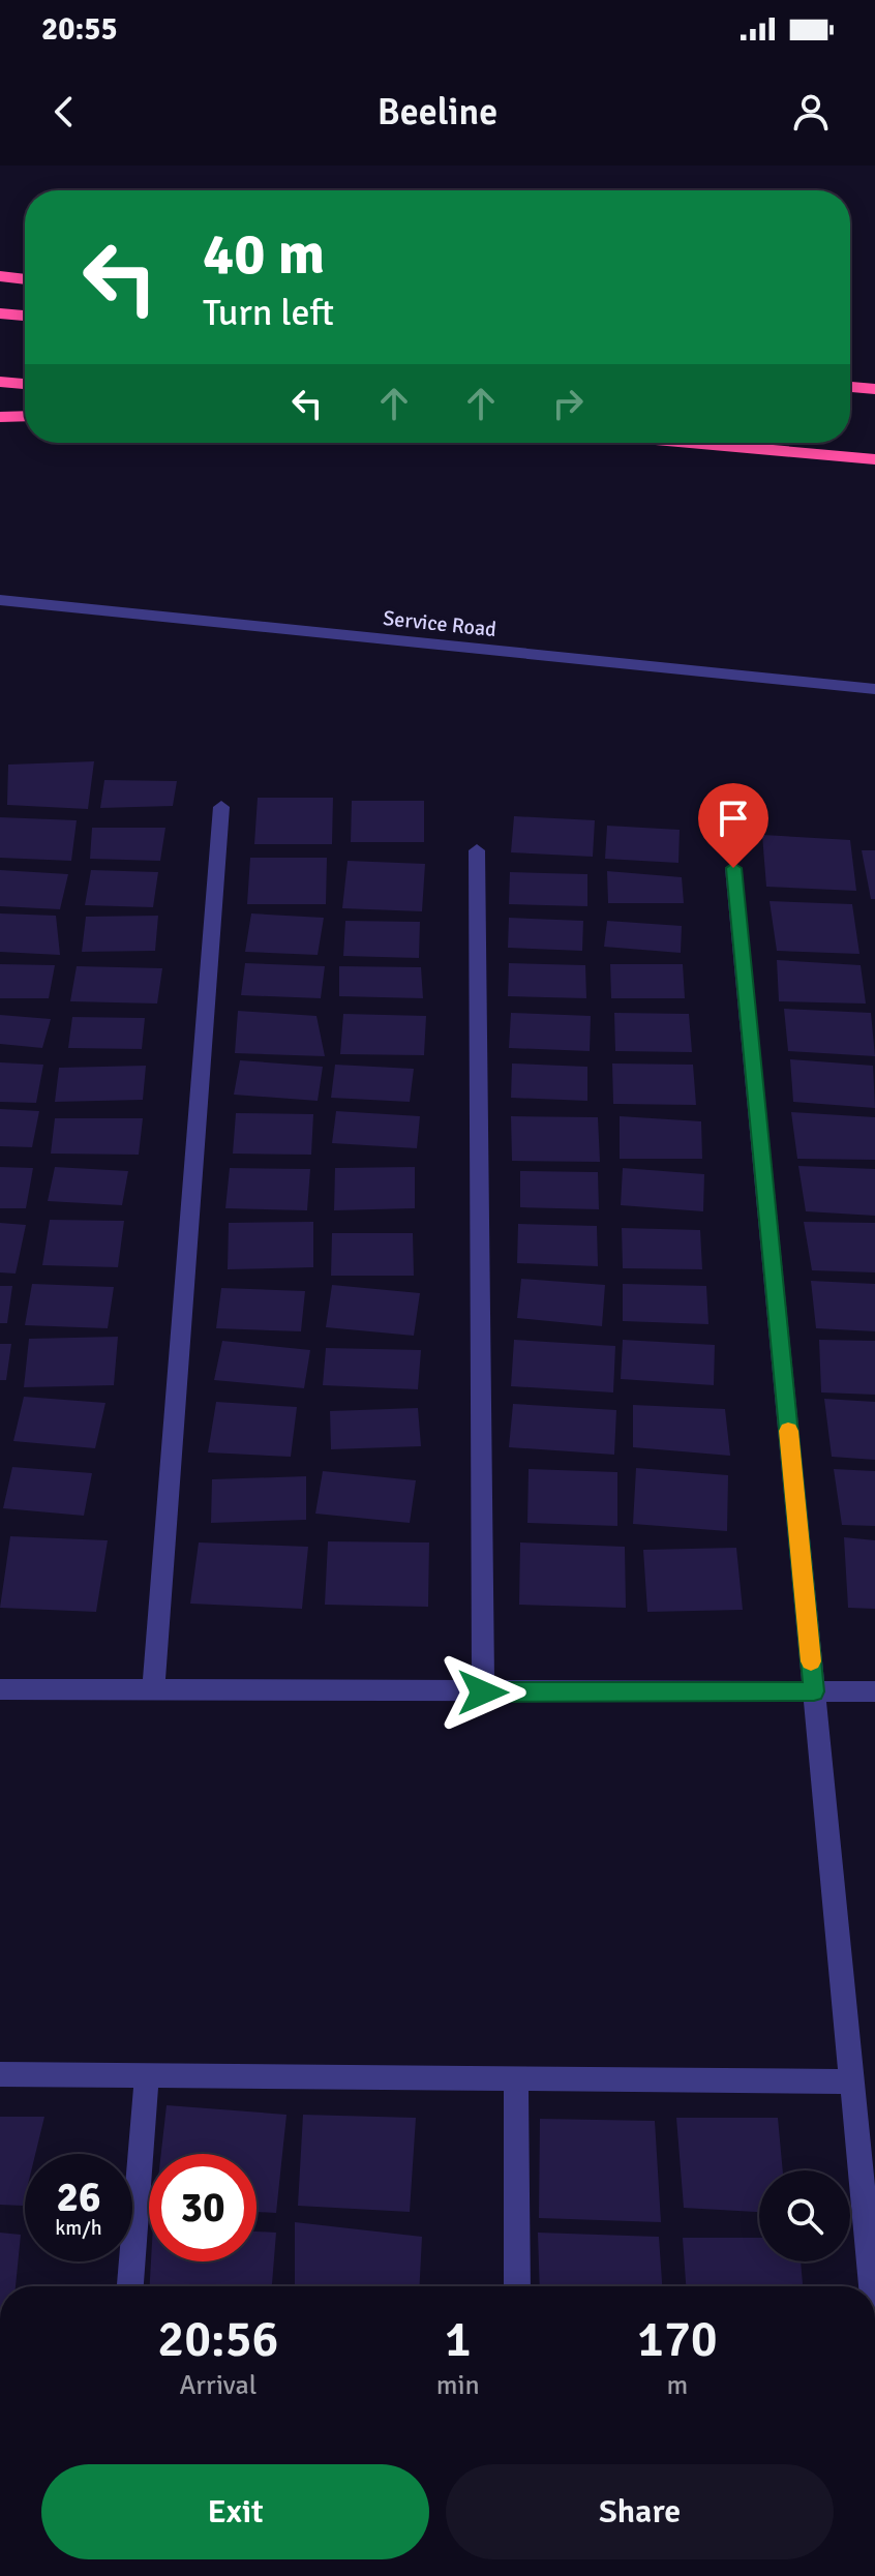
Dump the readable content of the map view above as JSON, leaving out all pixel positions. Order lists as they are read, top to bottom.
{
  "streets": {
    "street": ["Service Road"]
  },
  "page": {
    "status": "20:55",
    "header": "Beeline",
    "turn": ["40 m", "Turn left"],
    "speed": "26 km/h",
    "limit": "30",
    "eta": [
      "20:56",
      "Arrival",
      "1",
      "min",
      "170",
      "m"
    ],
    "buttons": ["Exit", "Share"]
  }
}
